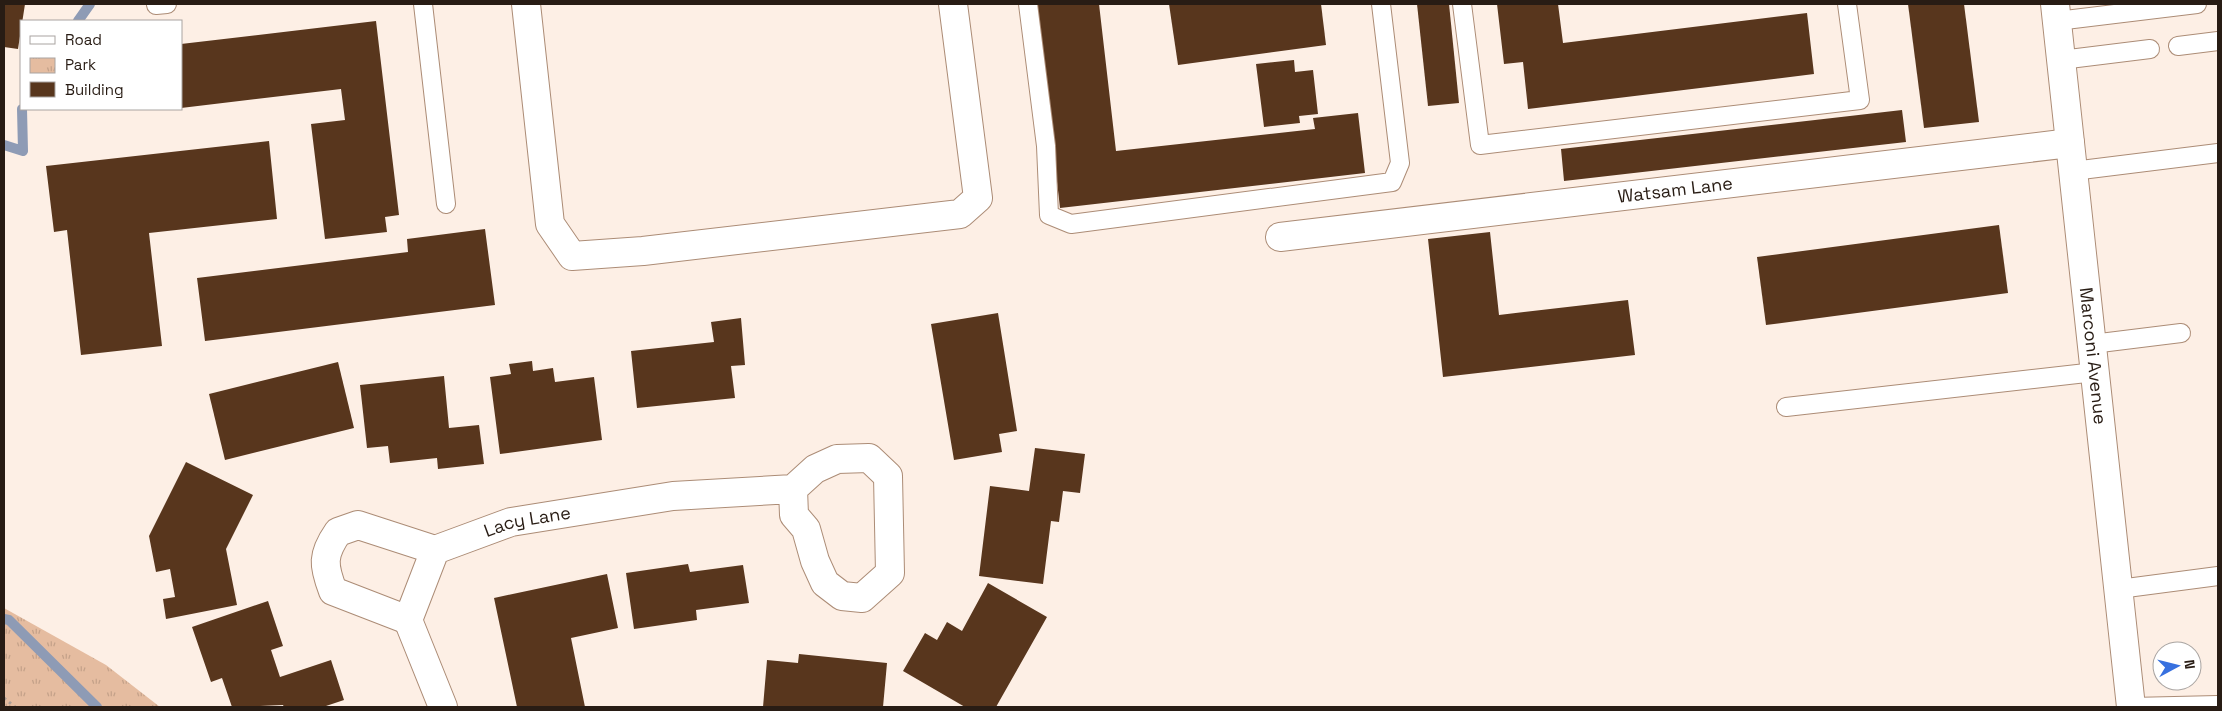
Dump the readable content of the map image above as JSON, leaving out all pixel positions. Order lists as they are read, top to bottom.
{
  "streets": {
    "street": ["Watsam Lane", "Marconi Avenue", "Lacy Lane"]
  },
  "crossings": [
    ["Watsam Lane", "Marconi Avenue"]
  ],
  "legend": ["Road", "Park", "Building"],
  "north": "right"
}
